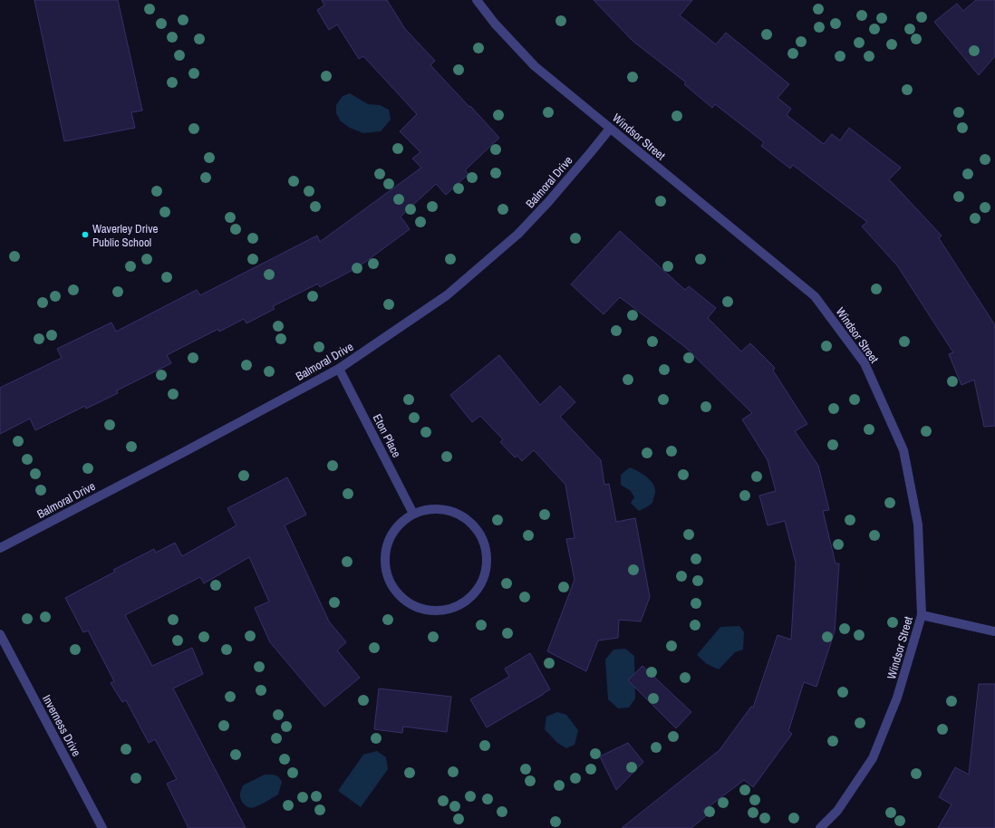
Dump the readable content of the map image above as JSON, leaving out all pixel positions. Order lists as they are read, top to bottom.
{
  "streets": {
    "street": [
      "Windsor Street",
      "Balmoral Drive",
      "Eton Place",
      "Inverness Drive"
    ]
  },
  "crossings": [
    ["Windsor Street", "Balmoral Drive"],
    ["Balmoral Drive", "Eton Place"]
  ],
  "places": ["Waverley Drive Public School"]
}
